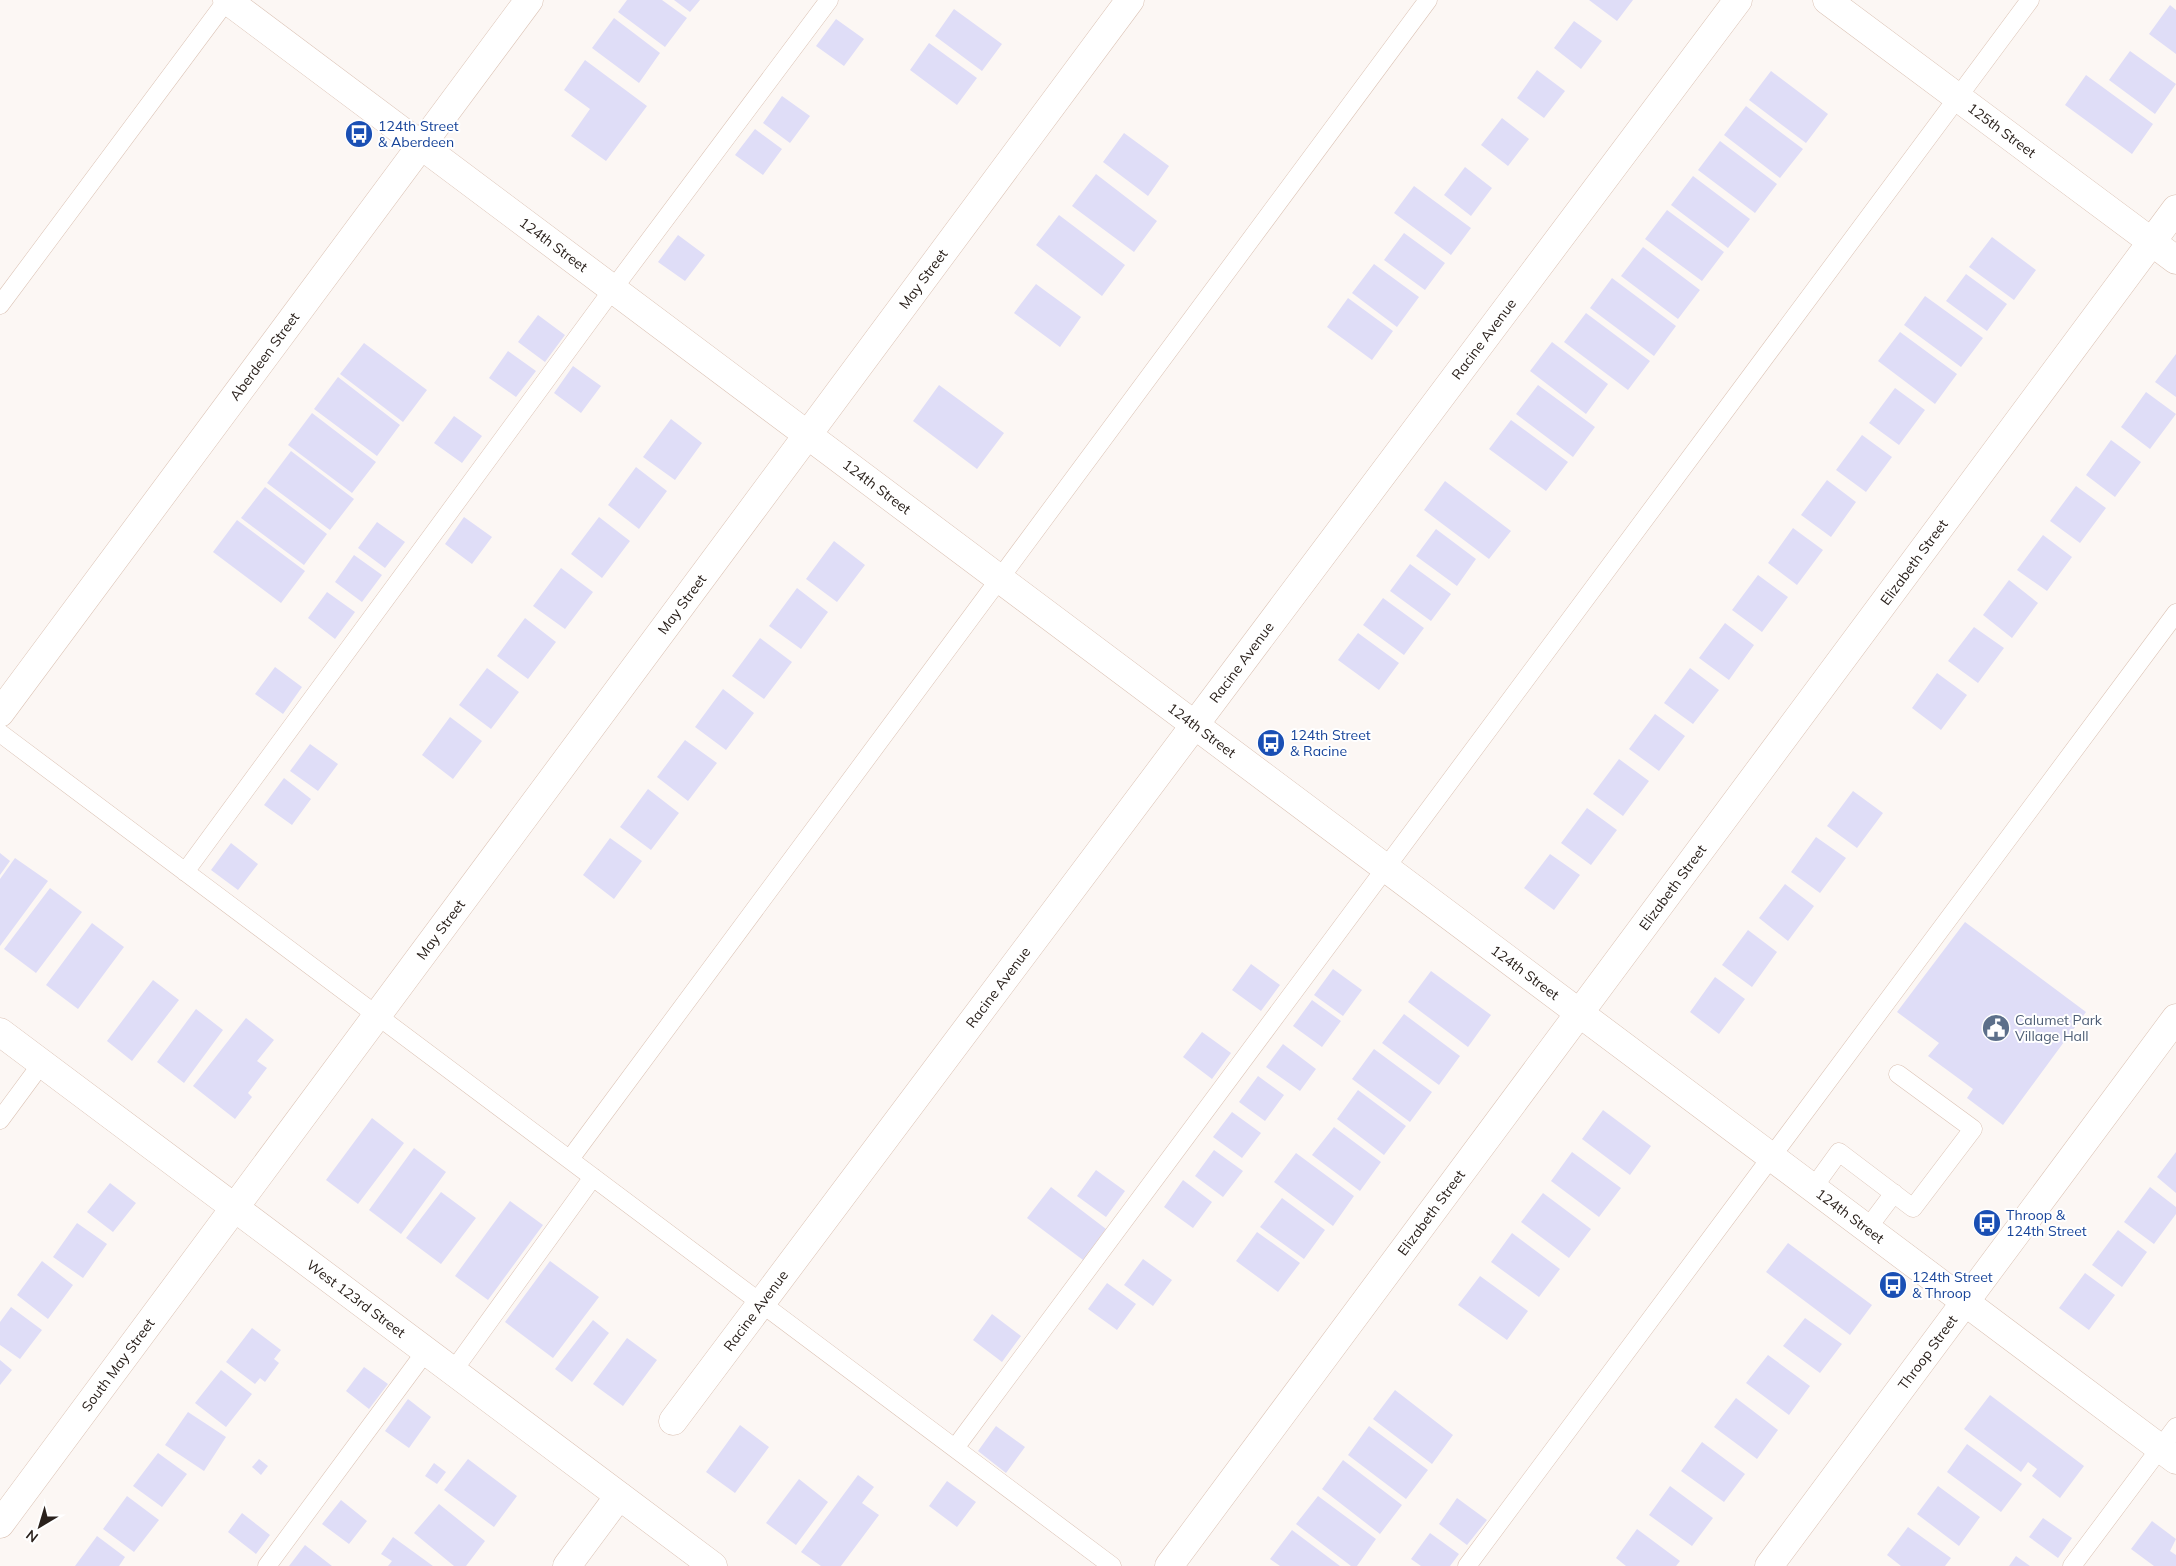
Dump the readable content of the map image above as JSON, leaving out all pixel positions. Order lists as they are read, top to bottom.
{
  "streets": {
    "street": [
      "125th Street",
      "124th Street",
      "May Street",
      "Racine Avenue",
      "Aberdeen Street",
      "Elizabeth Street",
      "West 123rd Street",
      "Throop Street",
      "South May Street"
    ]
  },
  "crossings": [
    ["125th Street", "Elizabeth Street"],
    ["124th Street", "May Street"],
    ["124th Street", "Racine Avenue"],
    ["124th Street", "Aberdeen Street"],
    ["124th Street", "Elizabeth Street"],
    ["124th Street", "Throop Street"],
    ["May Street", "West 123rd Street"],
    ["May Street", "South May Street"],
    ["West 123rd Street", "South May Street"]
  ],
  "places": {
    "bus stop": [
      "124th Street & Aberdeen",
      "124th Street & Racine",
      "Throop & 124th Street",
      "124th Street & Throop"
    ],
    "public building": ["Calumet Park Village Hall"]
  },
  "north": "bottom left"
}
